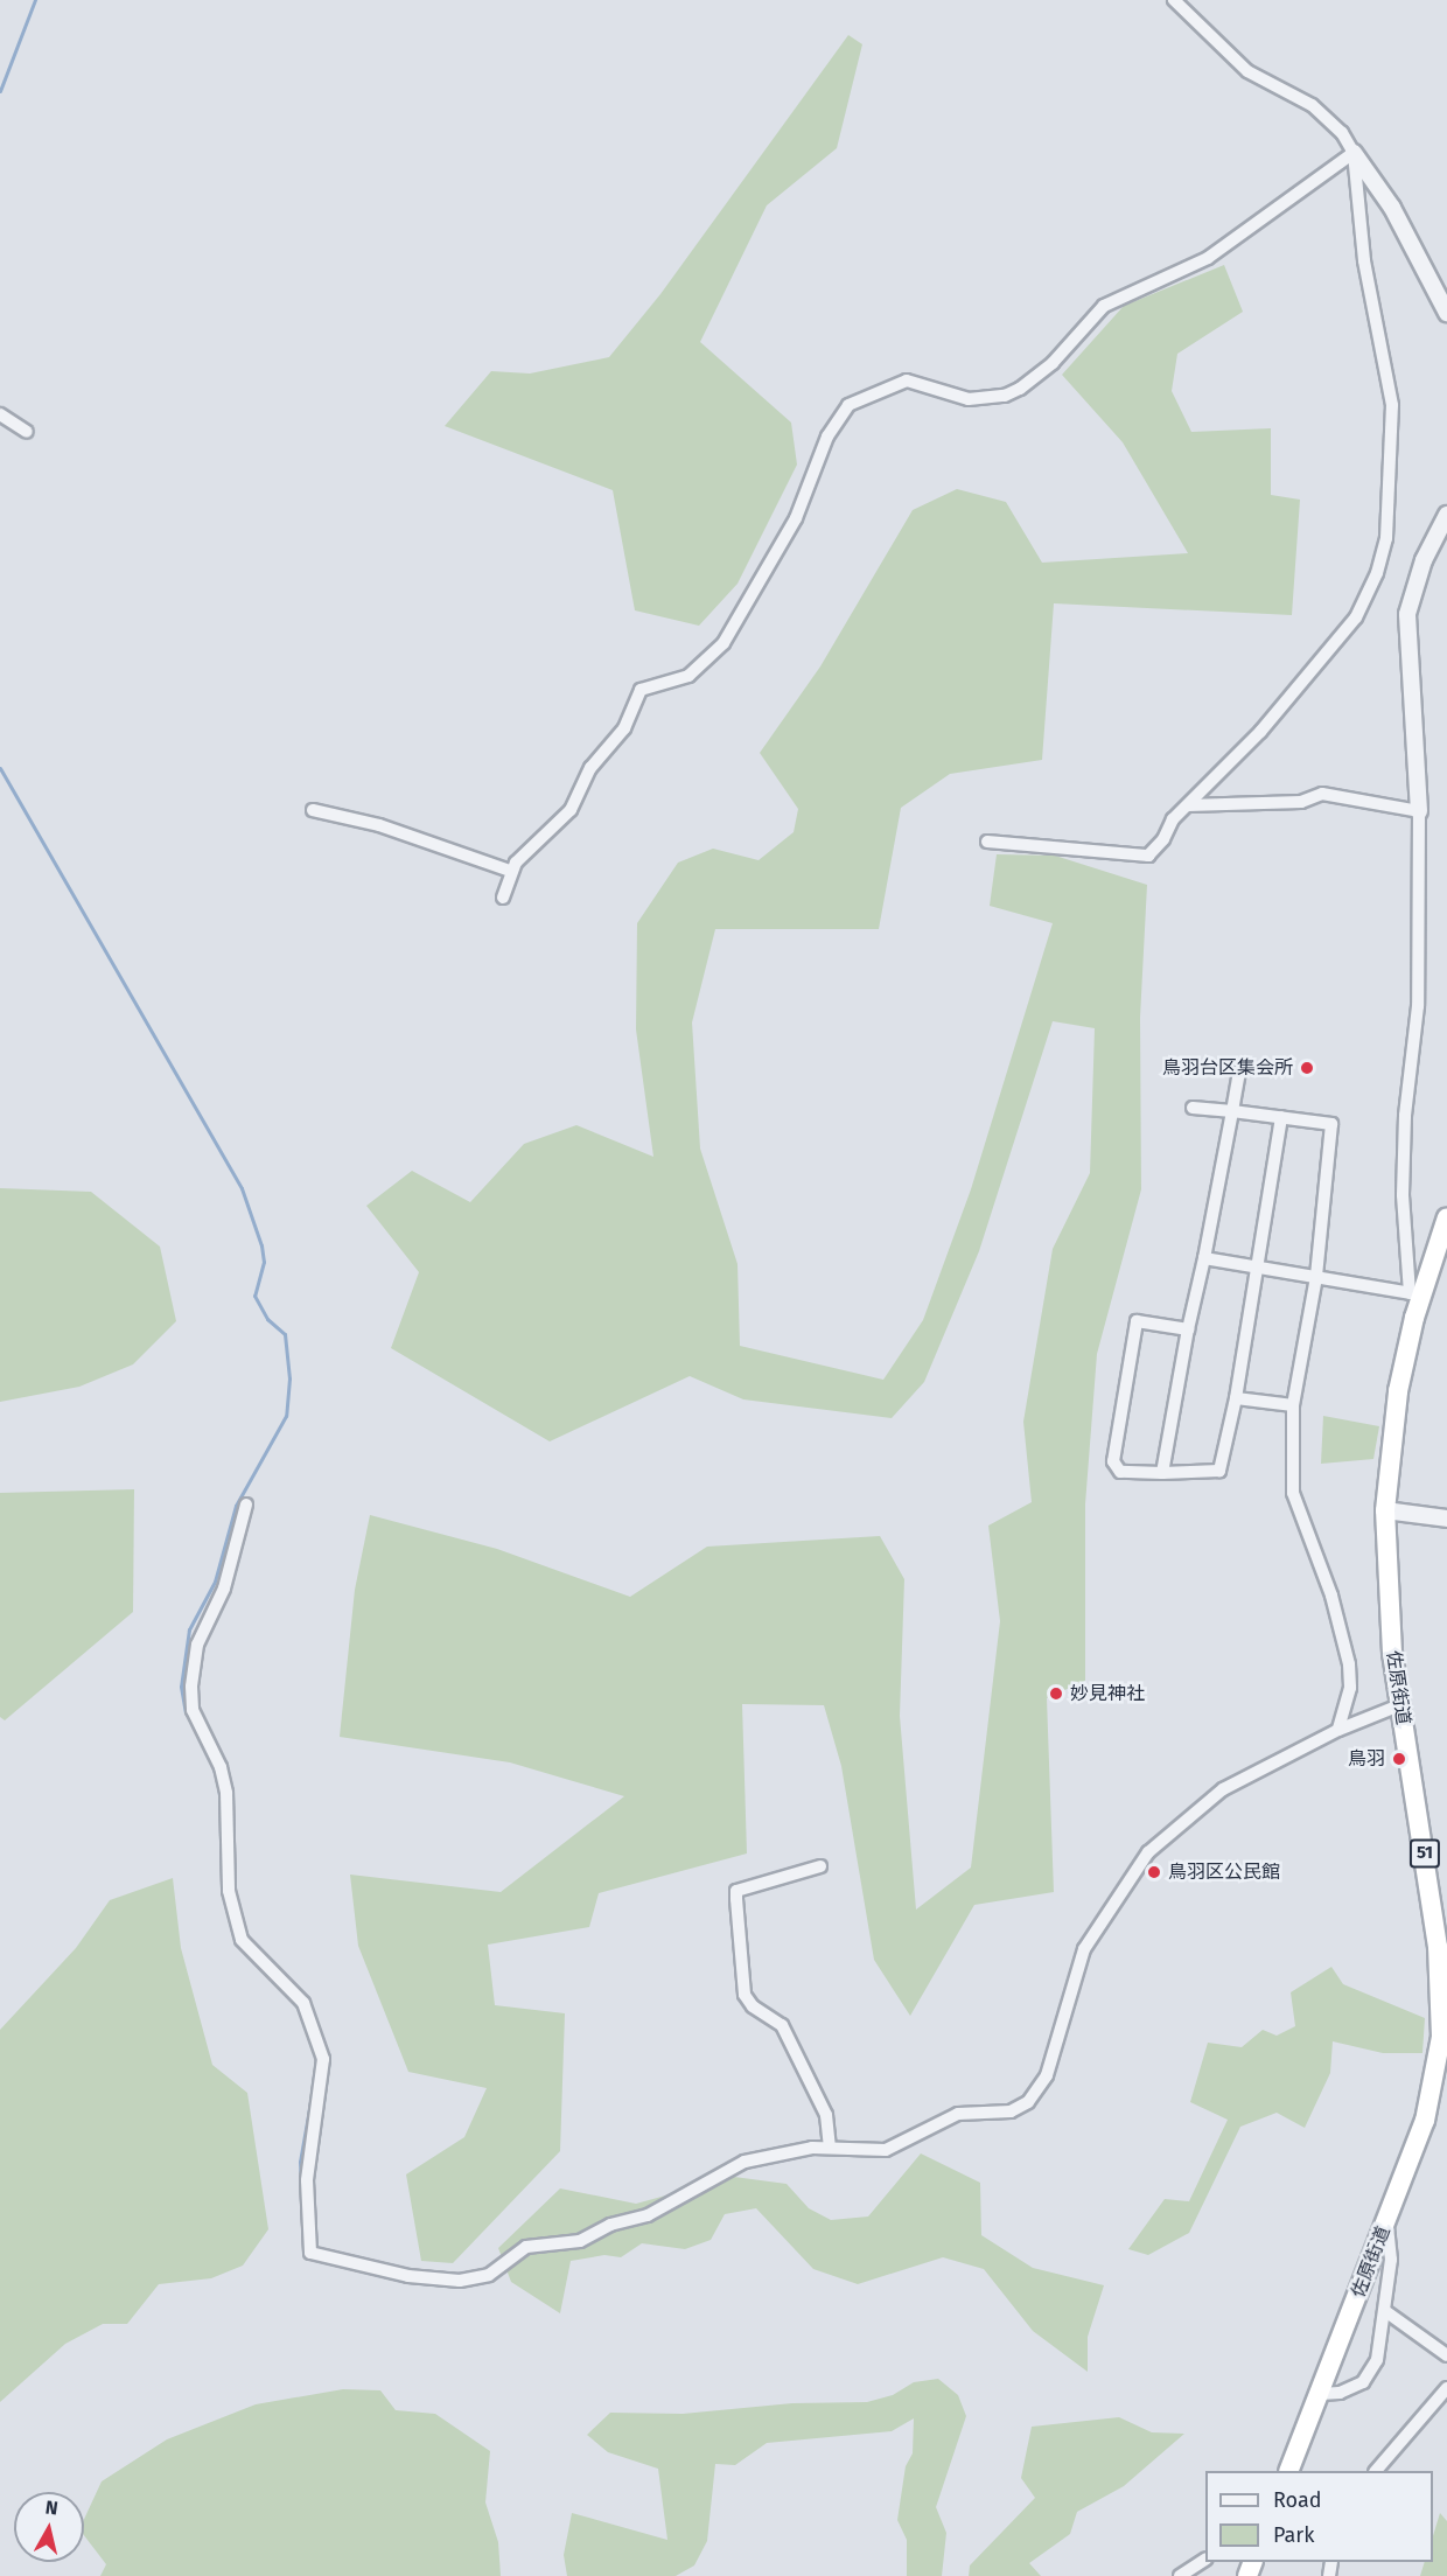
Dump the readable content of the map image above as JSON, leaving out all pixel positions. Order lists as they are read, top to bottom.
{
  "streets": {
    "highway": ["佐原街道", "51"]
  },
  "places": [
    "鳥羽台区集会所",
    "妙見神社",
    "鳥羽",
    "鳥羽区公民館"
  ],
  "legend": ["Road", "Park"],
  "north": "top"
}
